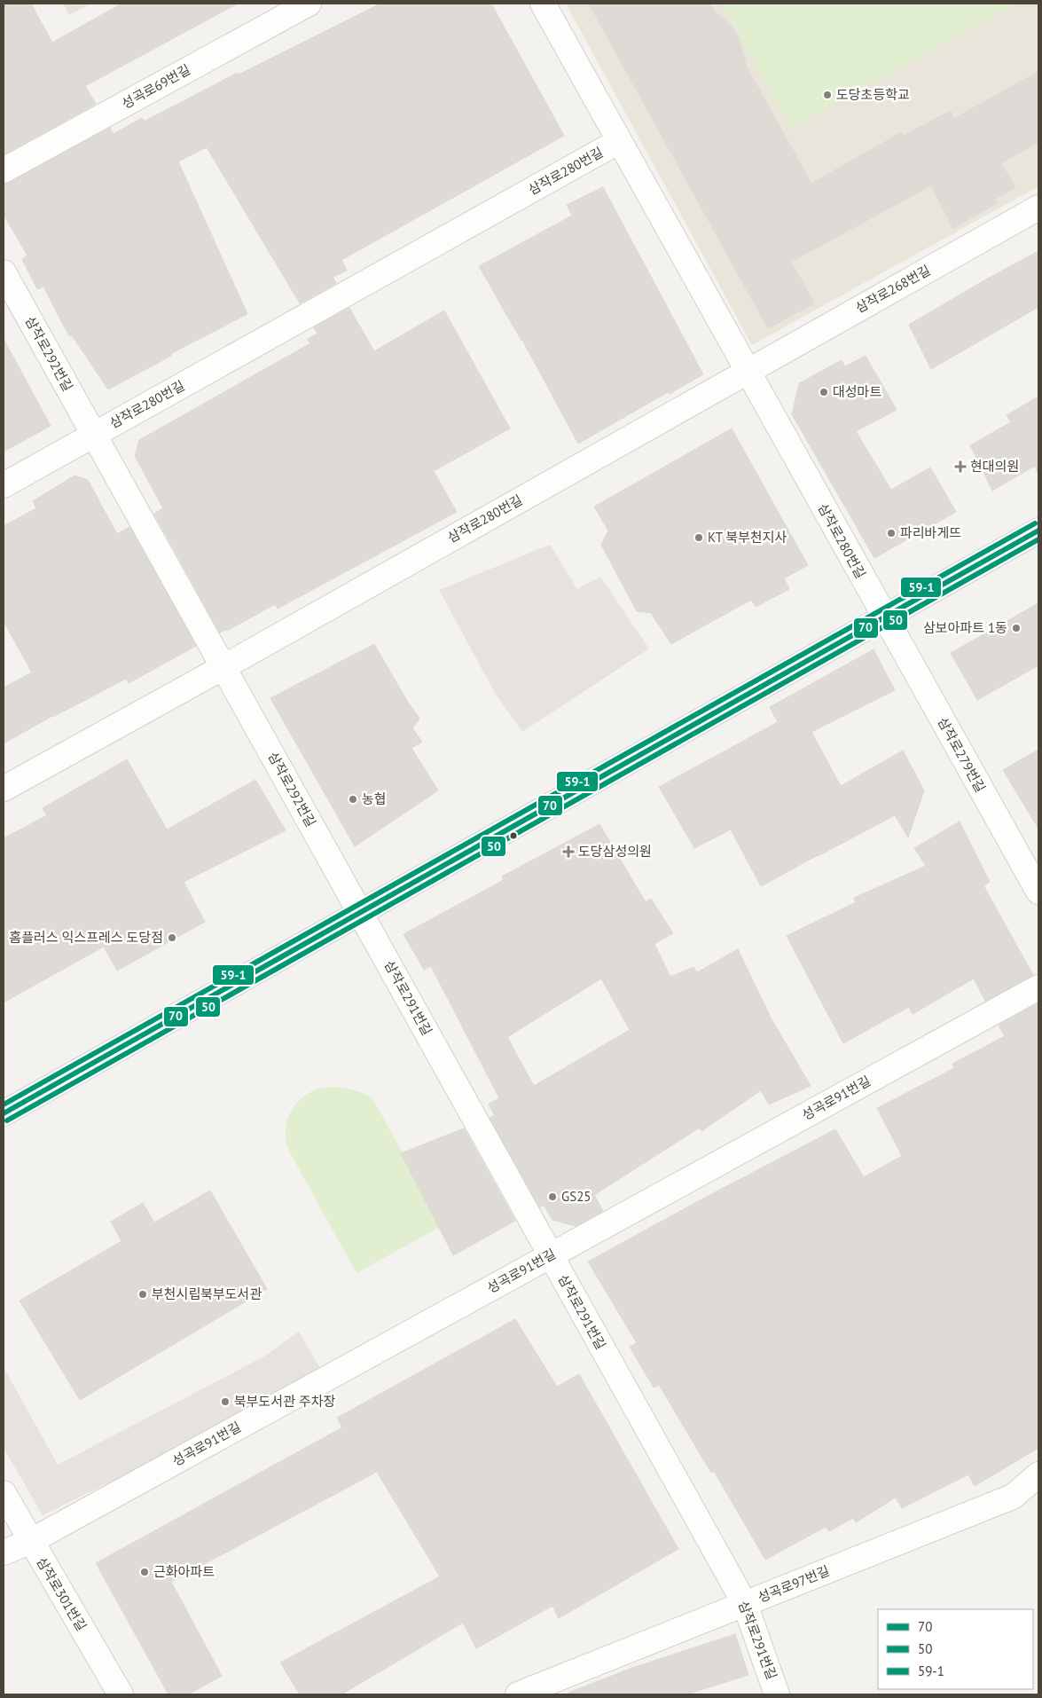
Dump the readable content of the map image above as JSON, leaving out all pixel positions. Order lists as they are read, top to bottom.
{
  "streets": {
    "street": [
      "성곡로69번길",
      "삼작로280번길",
      "삼작로268번길",
      "삼작로292번길",
      "삼작로279번길",
      "삼작로291번길",
      "성곡로91번길",
      "성곡로97번길",
      "삼작로301번길"
    ]
  },
  "crossings": [
    ["삼작로280번길", "삼작로268번길"],
    ["삼작로280번길", "삼작로292번길"],
    ["삼작로280번길", "삼작로279번길"],
    ["삼작로292번길", "삼작로291번길"],
    ["삼작로291번길", "성곡로91번길"],
    ["삼작로291번길", "성곡로97번길"],
    ["성곡로91번길", "삼작로301번길"]
  ],
  "places": {
    "other": [
      "도당초등학교",
      "대성마트",
      "파리바게뜨",
      "KT 북부천지사",
      "삼보아파트 1동",
      "농협",
      "홈플러스 익스프레스 도당점",
      "GS25",
      "부천시립북부도서관",
      "북부도서관 주차장",
      "근화아파트"
    ],
    "health": ["현대의원", "도당삼성의원"]
  },
  "lines": ["transit line 59-1", "transit line 70", "transit line 50"],
  "legend": ["70", "50", "59-1"]
}
